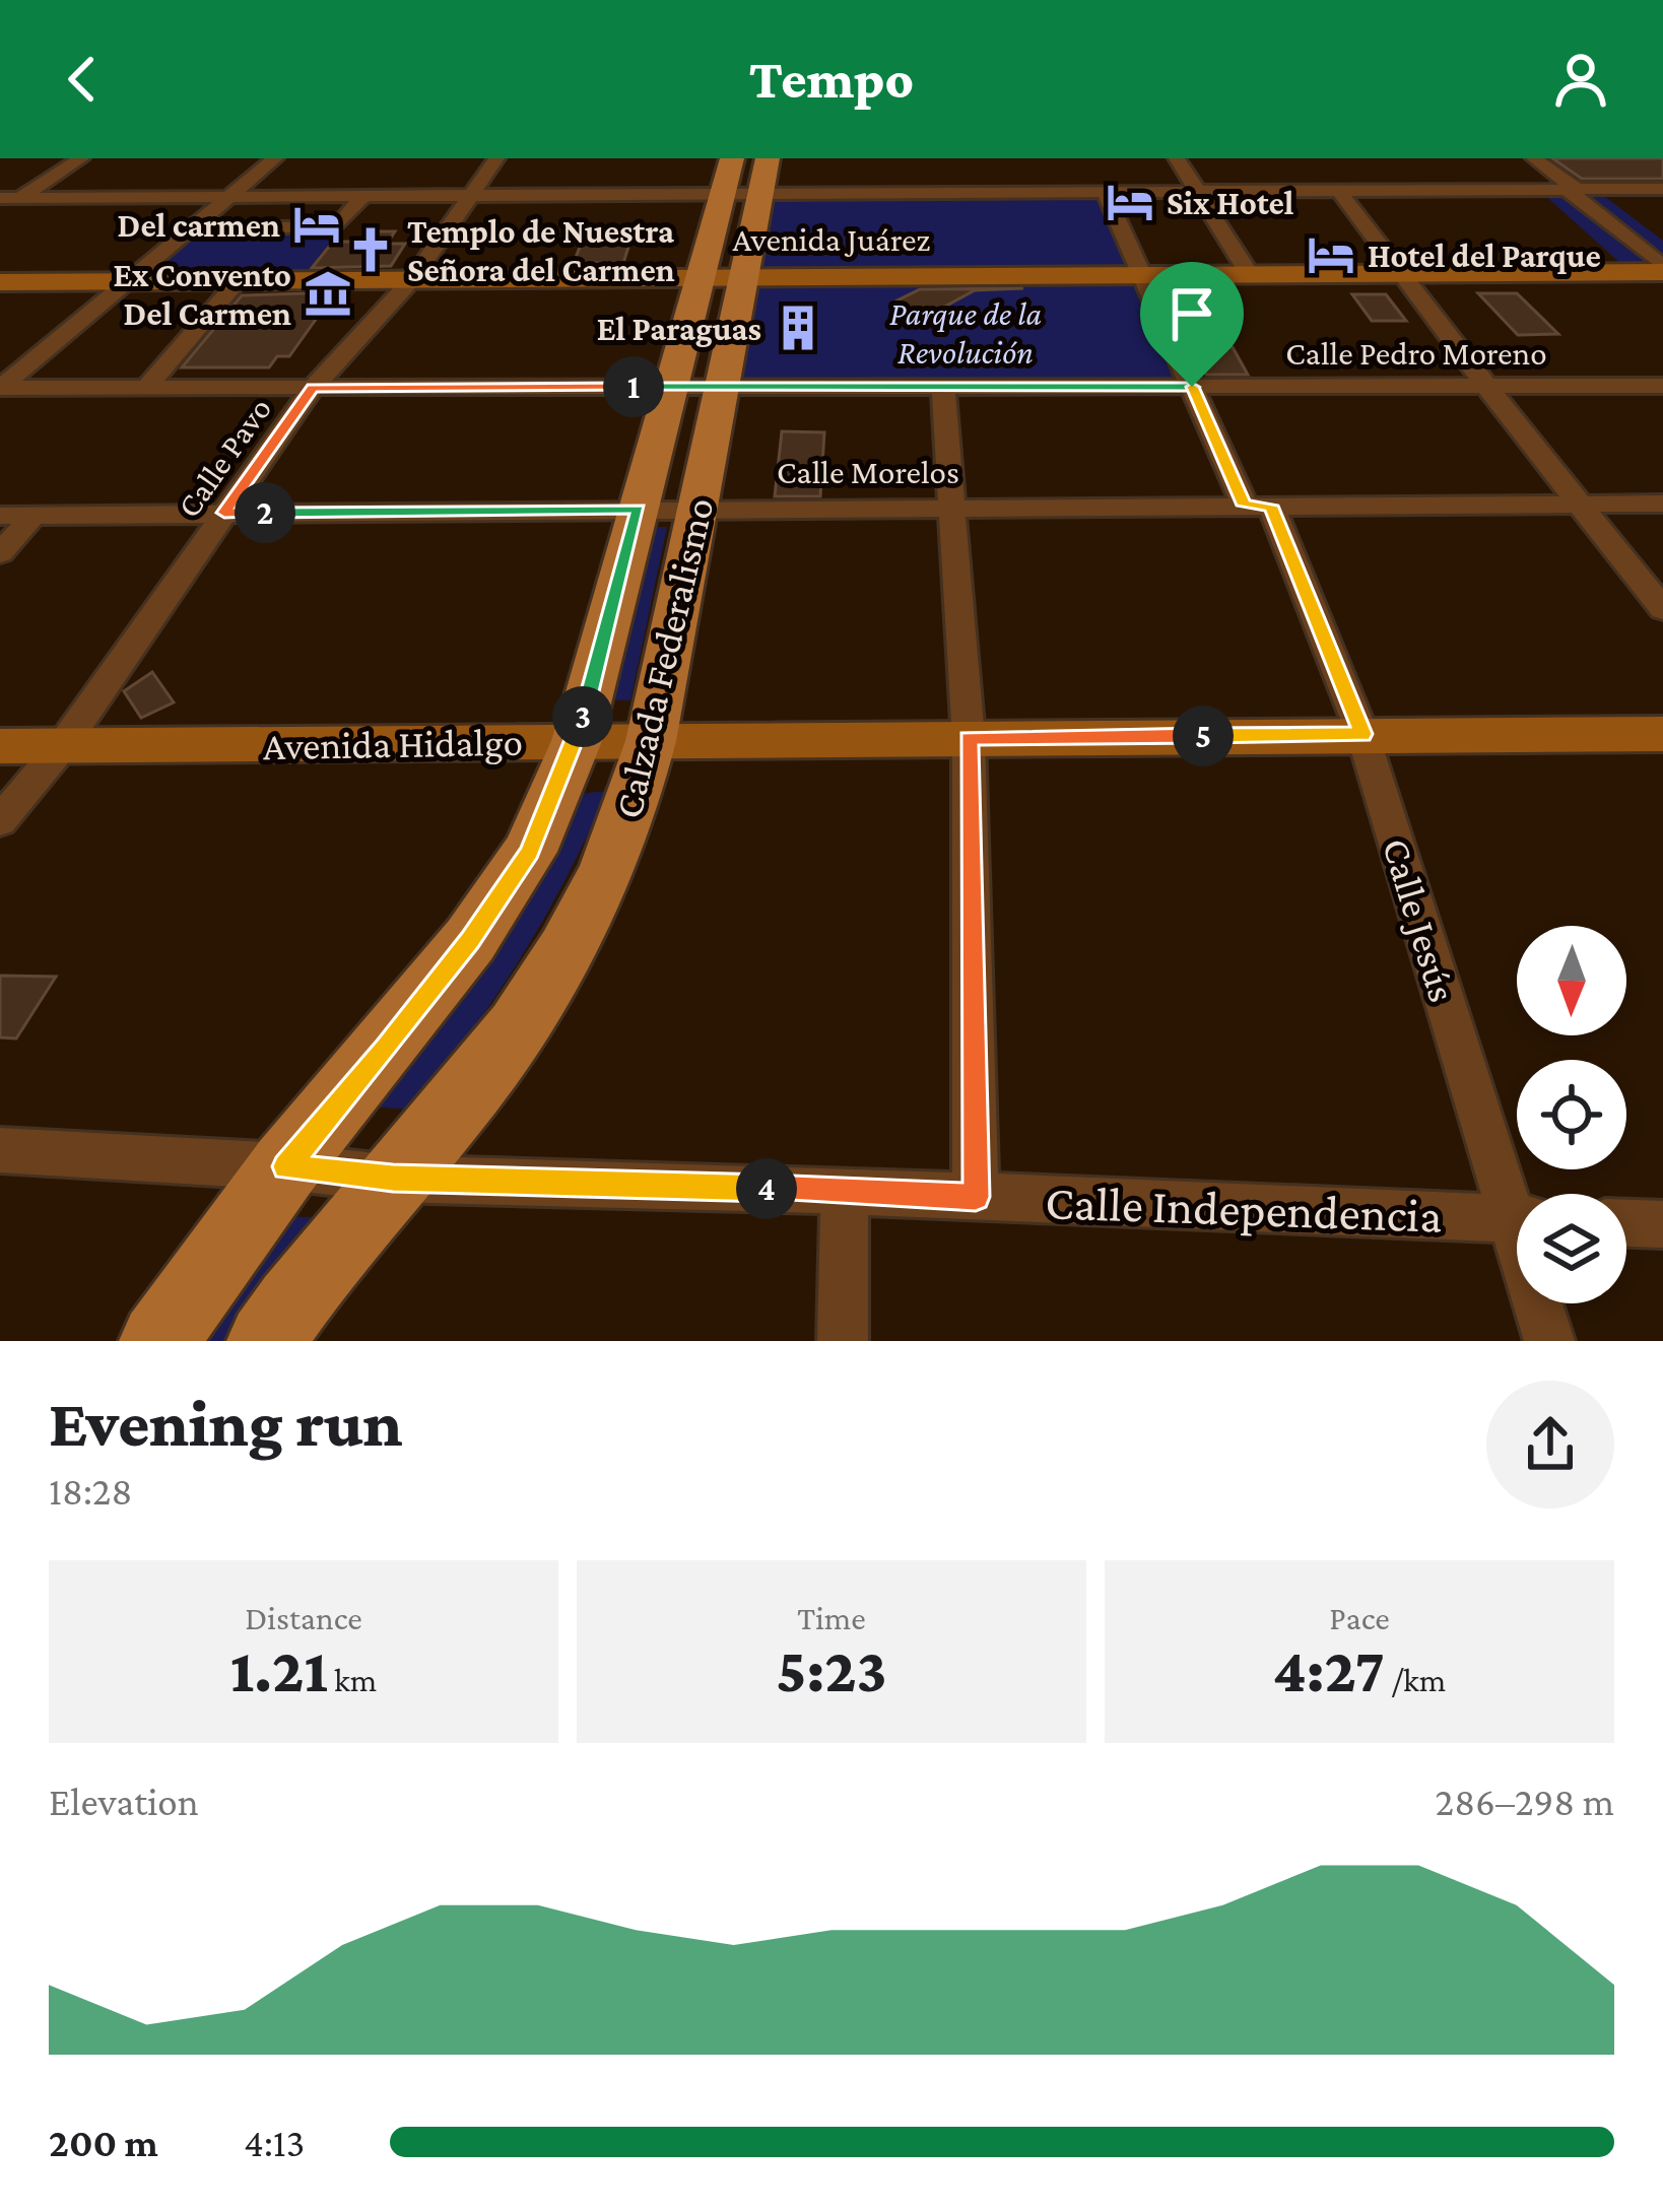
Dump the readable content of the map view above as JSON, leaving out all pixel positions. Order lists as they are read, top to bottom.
{
  "streets": {
    "main road": ["Avenida Juárez", "Calzada Federalismo", "Avenida Hidalgo"],
    "street": [
      "Calle Pedro Moreno",
      "Calle Pavo",
      "Calle Morelos",
      "Calle Jesús",
      "Calle Independencia"
    ]
  },
  "crossings": [
    ["Avenida Juárez", "Calle Pavo"],
    ["Avenida Juárez", "Calzada Federalismo"],
    ["Avenida Juárez", "Calle Jesús"],
    ["Calle Pedro Moreno", "Calle Pavo"],
    ["Calle Pedro Moreno", "Calzada Federalismo"],
    ["Calle Pedro Moreno", "Calle Jesús"],
    ["Calle Pavo", "Calle Morelos"],
    ["Calle Pavo", "Avenida Hidalgo"],
    ["Calle Morelos", "Calzada Federalismo"],
    ["Calle Morelos", "Calle Jesús"],
    ["Calzada Federalismo", "Avenida Hidalgo"],
    ["Calzada Federalismo", "Calle Independencia"],
    ["Avenida Hidalgo", "Calle Jesús"]
  ],
  "parks": ["Parque de la Revolución"],
  "places": {
    "hotel": ["Six Hotel", "Del carmen", "Hotel del Parque"],
    "church": ["Templo de Nuestra Señora del Carmen"],
    "museum": ["Ex Convento Del Carmen"],
    "building": ["El Paraguas"]
  },
  "north": "bottom",
  "page": {
    "header": "Tempo",
    "pins": [
      "1",
      "2",
      "3",
      "5",
      "4"
    ],
    "heading": ["Evening run", "18:28"],
    "stats": [
      ["Distance", "1.21 km"],
      ["Time", "5:23"],
      ["Pace", "4:27 /km"]
    ],
    "chart": ["Elevation", "286–298 m"],
    "list": [
      {
        "name": "200 m",
        "note": "4:13"
      }
    ]
  }
}
